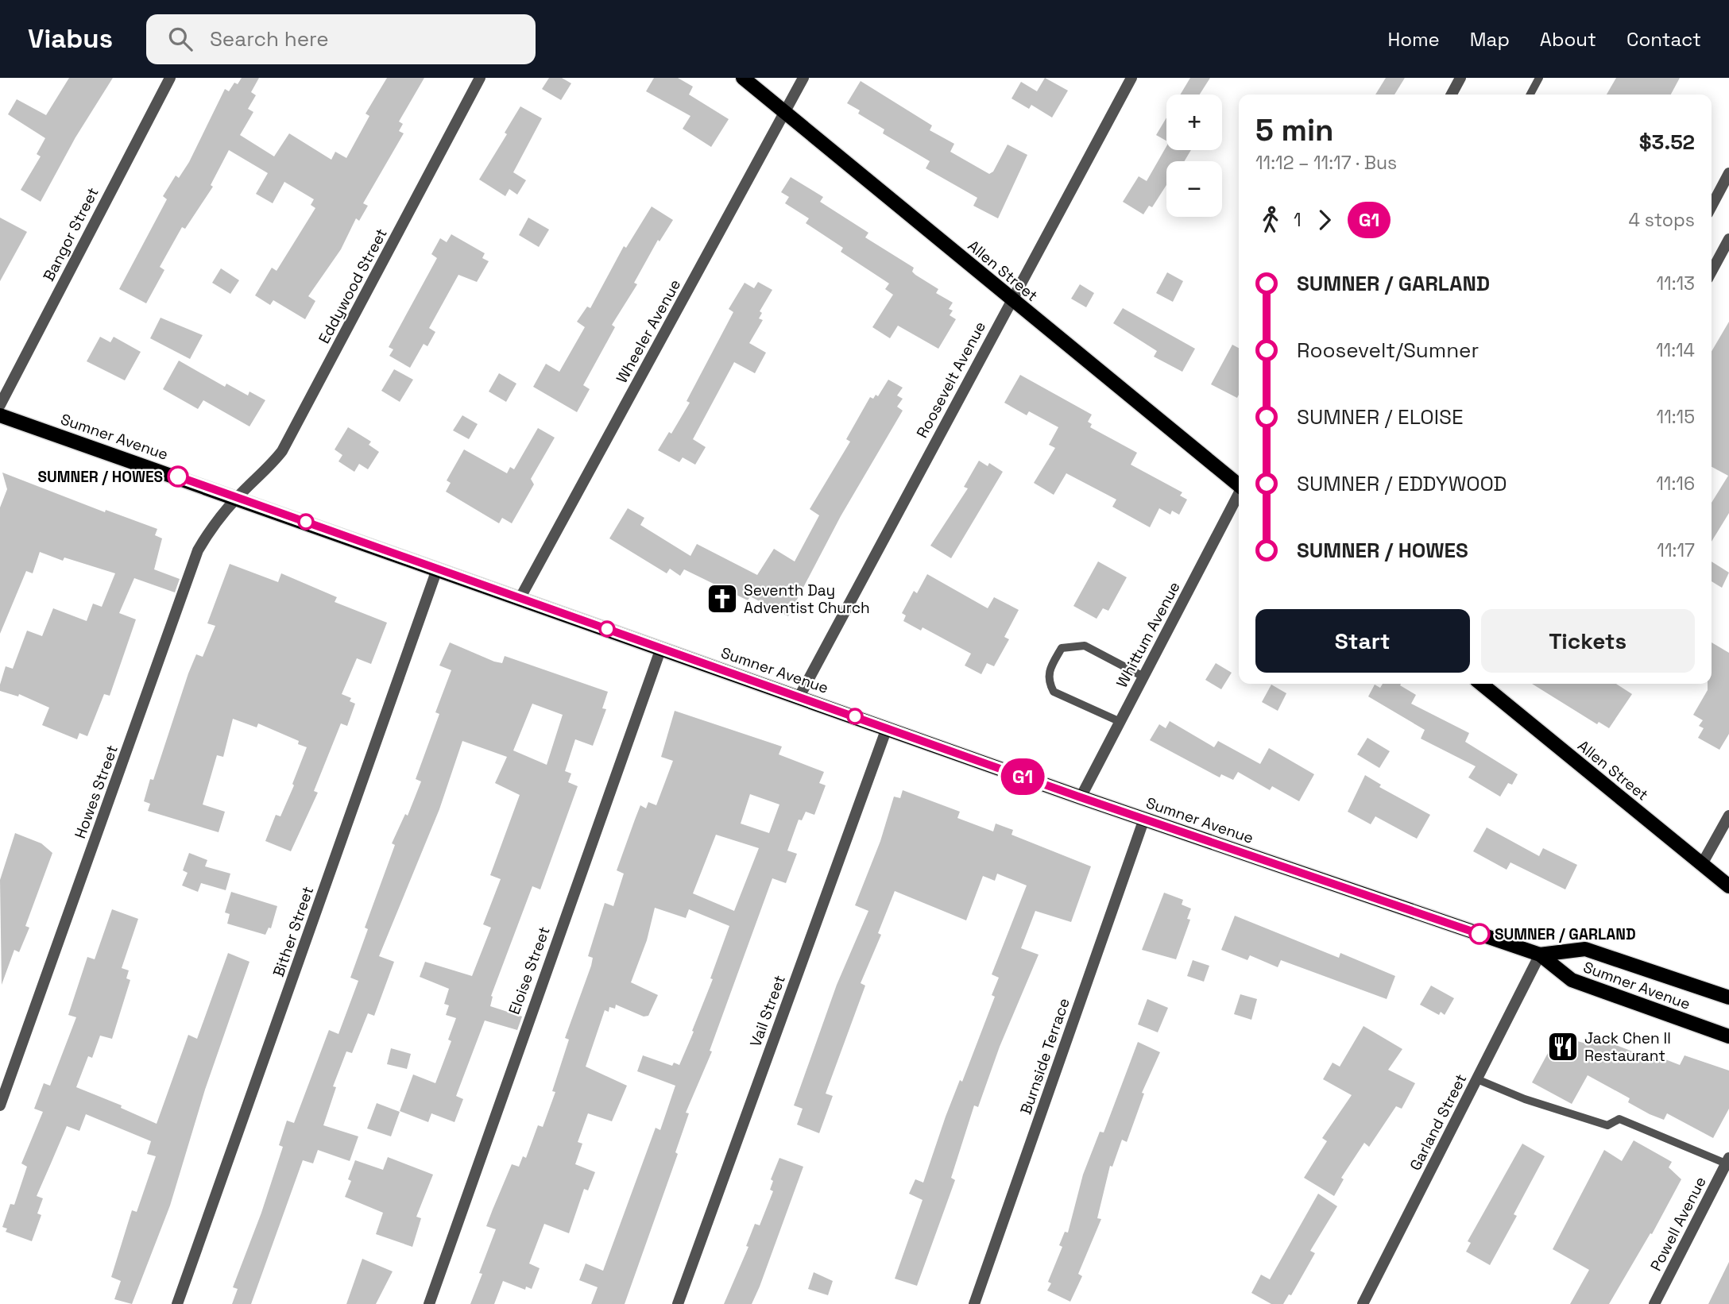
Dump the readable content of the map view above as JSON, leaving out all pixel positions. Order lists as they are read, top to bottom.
{
  "streets": {
    "main road": ["Allen Street", "Sumner Avenue"],
    "street": [
      "Bangor Street",
      "Eddywood Street",
      "Wheeler Avenue",
      "Roosevelt Avenue",
      "Whittum Avenue",
      "Howes Street",
      "Bither Street",
      "Eloise Street",
      "Vail Street",
      "Burnside Terrace",
      "Garland Street",
      "Powell Avenue"
    ]
  },
  "crossings": [
    ["Allen Street", "Wheeler Avenue"],
    ["Allen Street", "Roosevelt Avenue"],
    ["Eddywood Street", "Sumner Avenue"],
    ["Eddywood Street", "Howes Street"],
    ["Wheeler Avenue", "Sumner Avenue"],
    ["Roosevelt Avenue", "Sumner Avenue"],
    ["Sumner Avenue", "Whittum Avenue"],
    ["Sumner Avenue", "Howes Street"],
    ["Sumner Avenue", "Bither Street"],
    ["Sumner Avenue", "Eloise Street"],
    ["Sumner Avenue", "Vail Street"],
    ["Sumner Avenue", "Burnside Terrace"],
    ["Sumner Avenue", "Garland Street"]
  ],
  "places": {
    "other": ["SUMNER / HOWES", "SUMNER / GARLAND"],
    "church": ["Seventh Day Adventist Church"],
    "restaurant": ["Jack Chen II Restaurant"]
  },
  "lines": ["bus line G1"],
  "page": {
    "header": "Viabus",
    "search": "Search here",
    "nav": [
      "Home",
      "Map",
      "About",
      "Contact"
    ],
    "on_map": "G1",
    "map_buttons": ["+", "−"],
    "heading": ["5 min", "11:12 – 11:17 · Bus", "$3.52"],
    "legs": ["1", "G1", "4 stops"],
    "list": [
      {
        "name": "SUMNER / GARLAND",
        "value": "11:13"
      },
      {
        "name": "Roosevelt/Sumner",
        "value": "11:14"
      },
      {
        "name": "SUMNER / ELOISE",
        "value": "11:15"
      },
      {
        "name": "SUMNER / EDDYWOOD",
        "value": "11:16"
      },
      {
        "name": "SUMNER / HOWES",
        "value": "11:17"
      }
    ],
    "buttons": ["Start", "Tickets"]
  }
}
